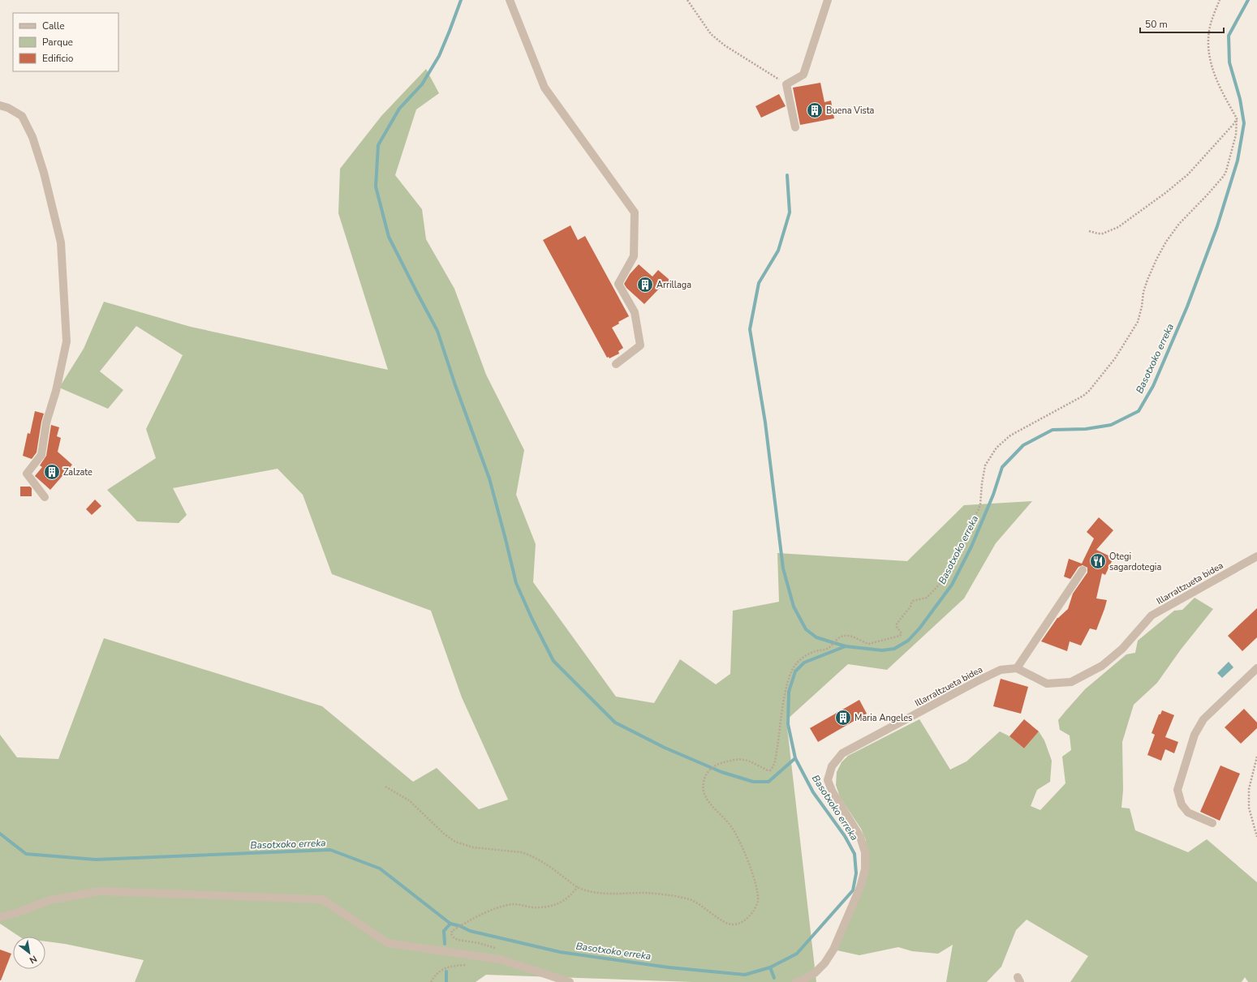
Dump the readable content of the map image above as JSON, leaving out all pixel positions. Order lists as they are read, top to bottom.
{
  "streets": {
    "street": ["Illarraltzueta bidea"]
  },
  "water": ["Basotxoko erreka"],
  "places": {
    "building": [
      "Buena Vista",
      "Arrillaga",
      "Zalzate",
      "Maria Angeles"
    ],
    "restaurant": ["Otegi sagardotegia"]
  },
  "legend": ["Calle", "Parque", "Edificio"],
  "scale_bar": "50 m",
  "north": "bottom right"
}
